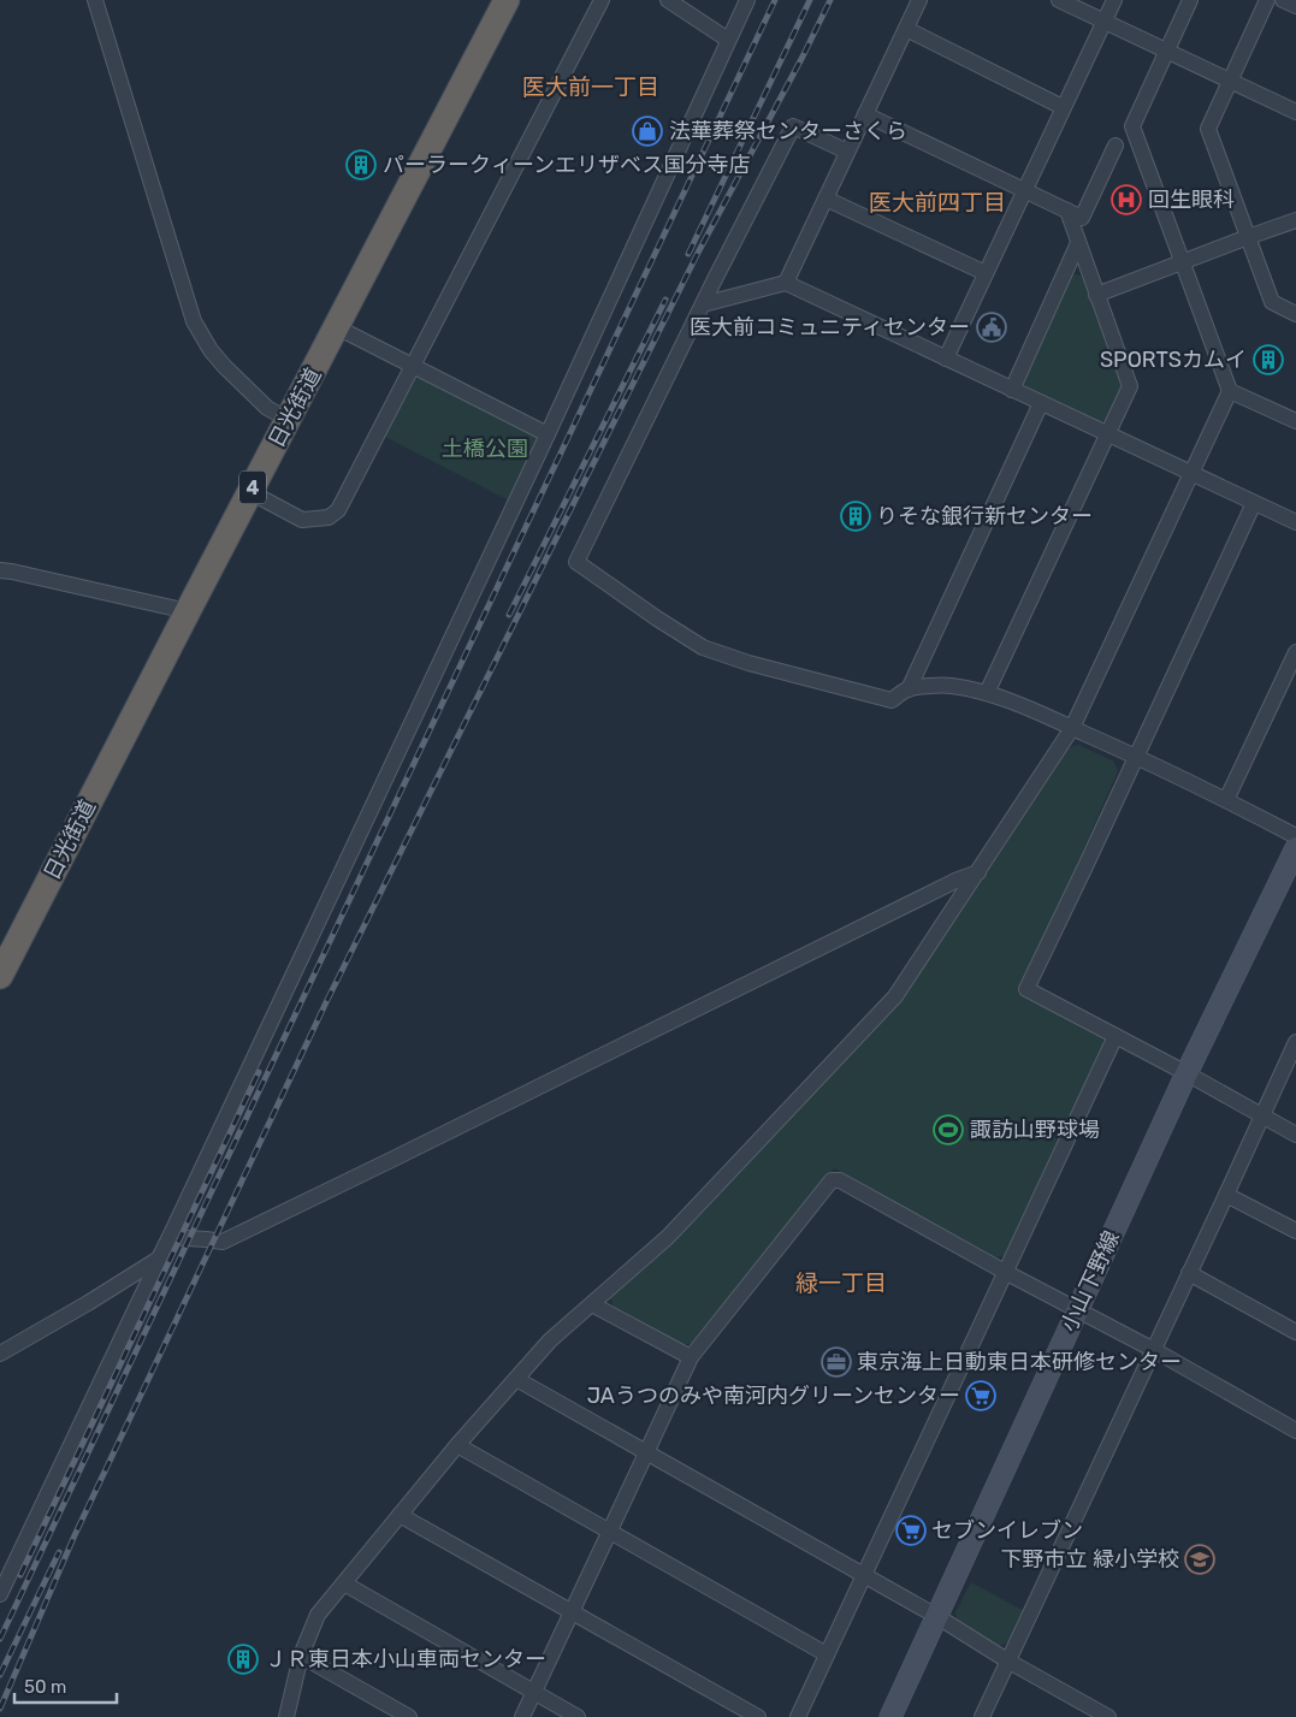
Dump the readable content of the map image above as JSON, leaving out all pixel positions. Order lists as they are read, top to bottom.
{
  "streets": {
    "highway": ["日光街道", "4"],
    "main road": ["小山下野線"]
  },
  "districts": ["医大前一丁目", "医大前四丁目", "緑一丁目"],
  "parks": ["土橋公園"],
  "places": {
    "shop": ["法華葬祭センターさくら"],
    "building": [
      "パーラークィーンエリザベス国分寺店",
      "SPORTSカムイ",
      "りそな銀行新センター",
      "ＪＲ東日本小山車両センター"
    ],
    "hospital": ["回生眼科"],
    "public building": ["医大前コミュニティセンター"],
    "sports": ["諏訪山野球場"],
    "office": ["東京海上日動東日本研修センター"],
    "supermarket": ["JAうつのみや南河内グリーンセンター", "セブンイレブン"],
    "school or university": ["下野市立 緑小学校"]
  },
  "scale_bar": "50 m"
}
